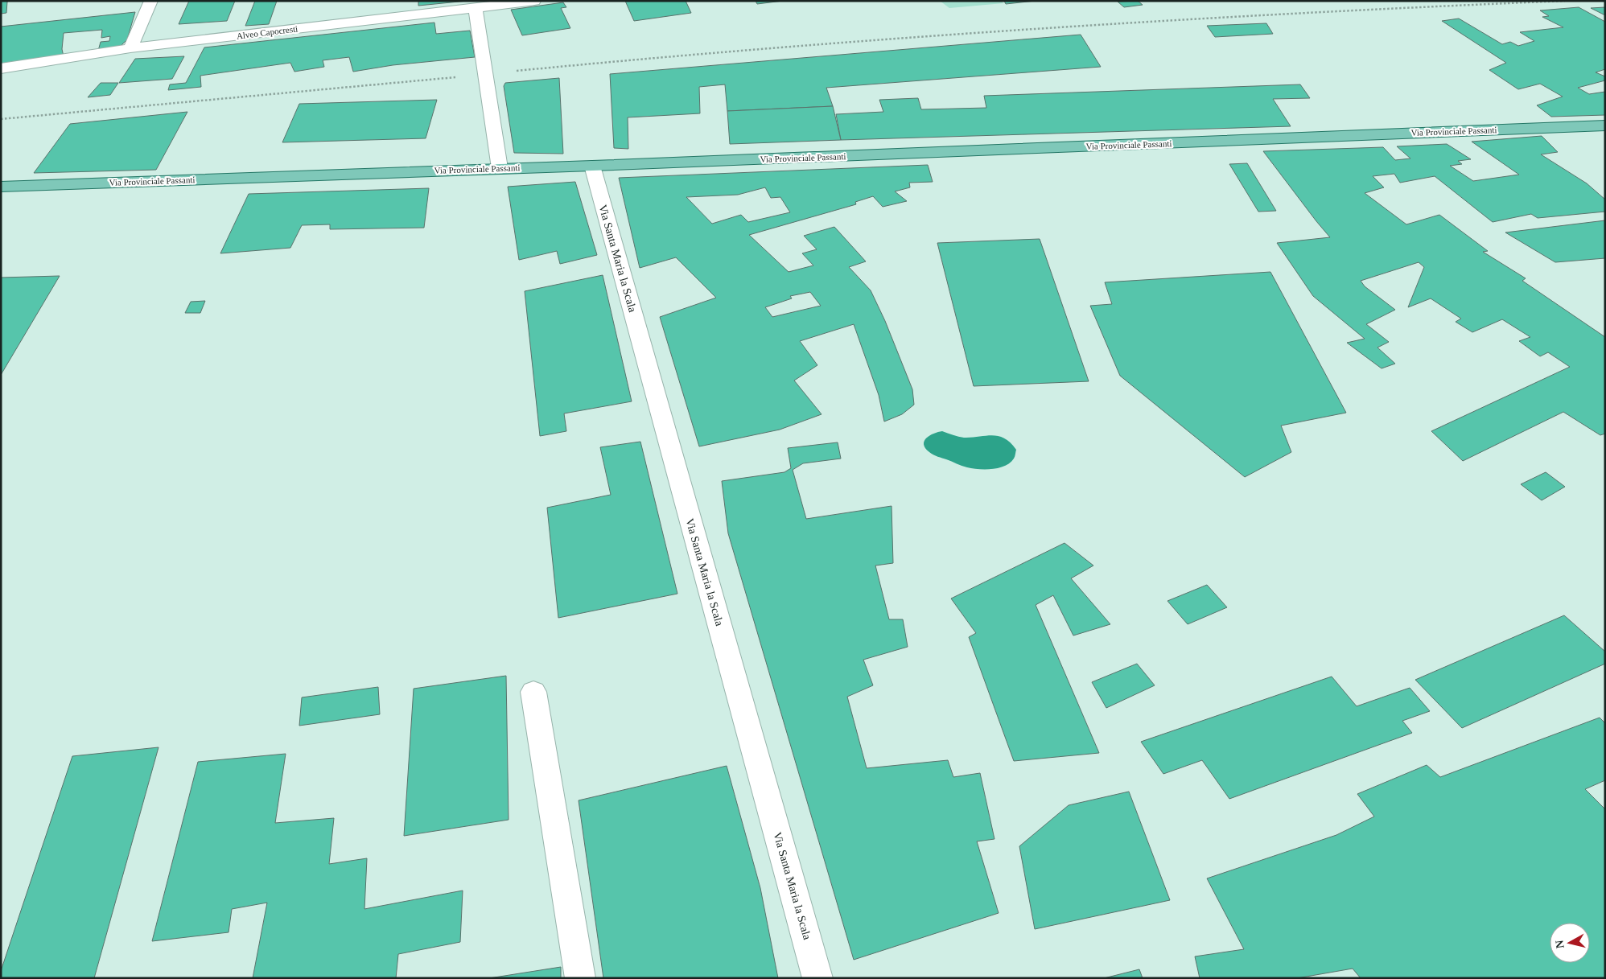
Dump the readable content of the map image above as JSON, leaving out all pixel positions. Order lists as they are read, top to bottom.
{
  "streets": {
    "main road": ["Via Provinciale Passanti"],
    "street": ["Alveo Capocresti", "Via Santa Maria la Scala"]
  },
  "crossings": [
    ["Via Provinciale Passanti", "Via Santa Maria la Scala"]
  ],
  "north": "left"
}
